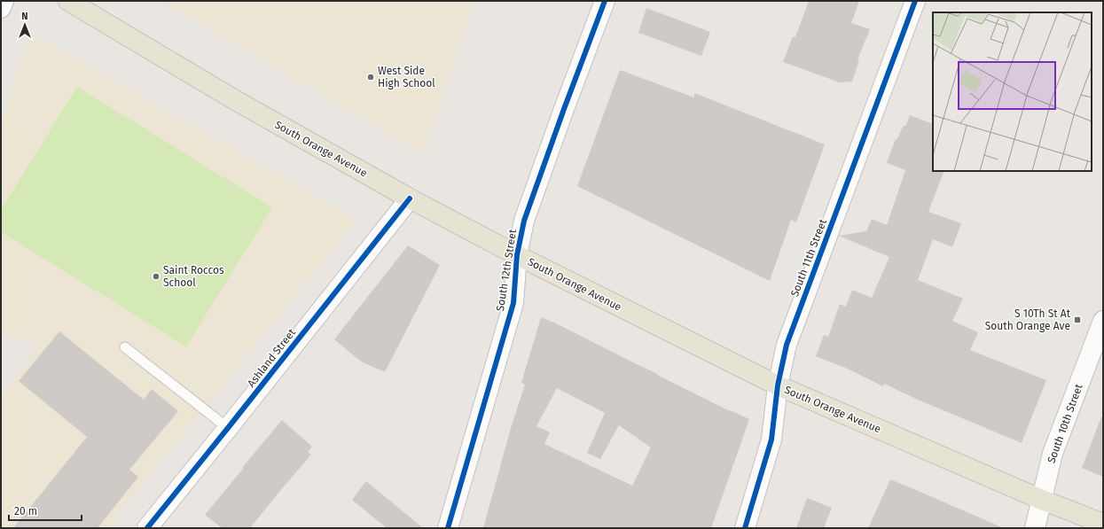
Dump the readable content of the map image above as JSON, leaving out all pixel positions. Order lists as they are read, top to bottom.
{
  "streets": {
    "main road": ["South Orange Avenue"],
    "street": [
      "South 11th Street",
      "South 12th Street",
      "Ashland Street",
      "South 10th Street"
    ]
  },
  "crossings": [
    ["South Orange Avenue", "South 11th Street"],
    ["South Orange Avenue", "South 12th Street"],
    ["South Orange Avenue", "Ashland Street"],
    ["South Orange Avenue", "South 10th Street"]
  ],
  "places": {
    "other": ["West Side High School", "Saint Roccos School"],
    "transit": ["S 10Th St At South Orange Ave"]
  },
  "scale_bar": "20 m",
  "north": "top"
}
